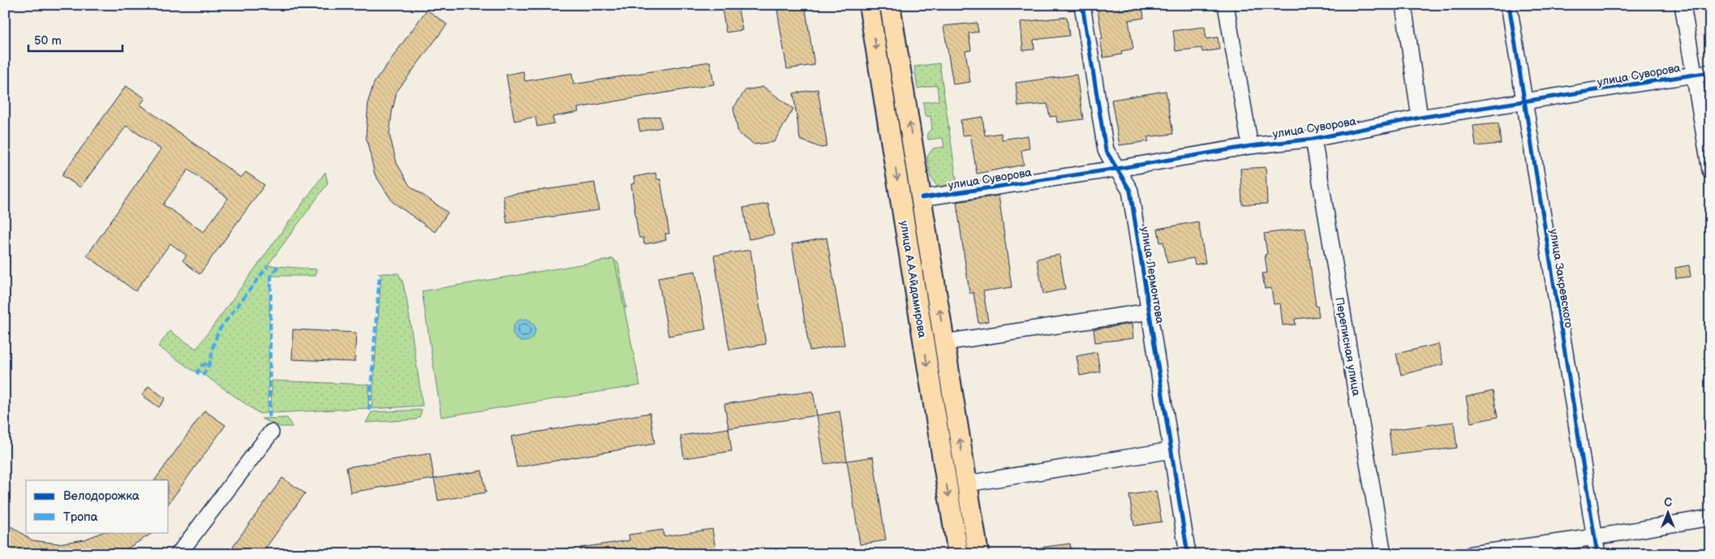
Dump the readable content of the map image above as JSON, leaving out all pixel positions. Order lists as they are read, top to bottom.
{
  "streets": {
    "main road": ["улица А.А.Айдамирова"],
    "street": [
      "улица Суворова",
      "улица Лермонтова",
      "улица Закревского",
      "Переписная улица"
    ]
  },
  "crossings": [
    ["улица Суворова", "улица Лермонтова"],
    ["улица Суворова", "улица Закревского"],
    ["улица Суворова", "улица А.А.Айдамирова"],
    ["улица Суворова", "Переписная улица"]
  ],
  "legend": ["Велодорожка", "Тропа"],
  "scale_bar": "50 m",
  "north": "top"
}
